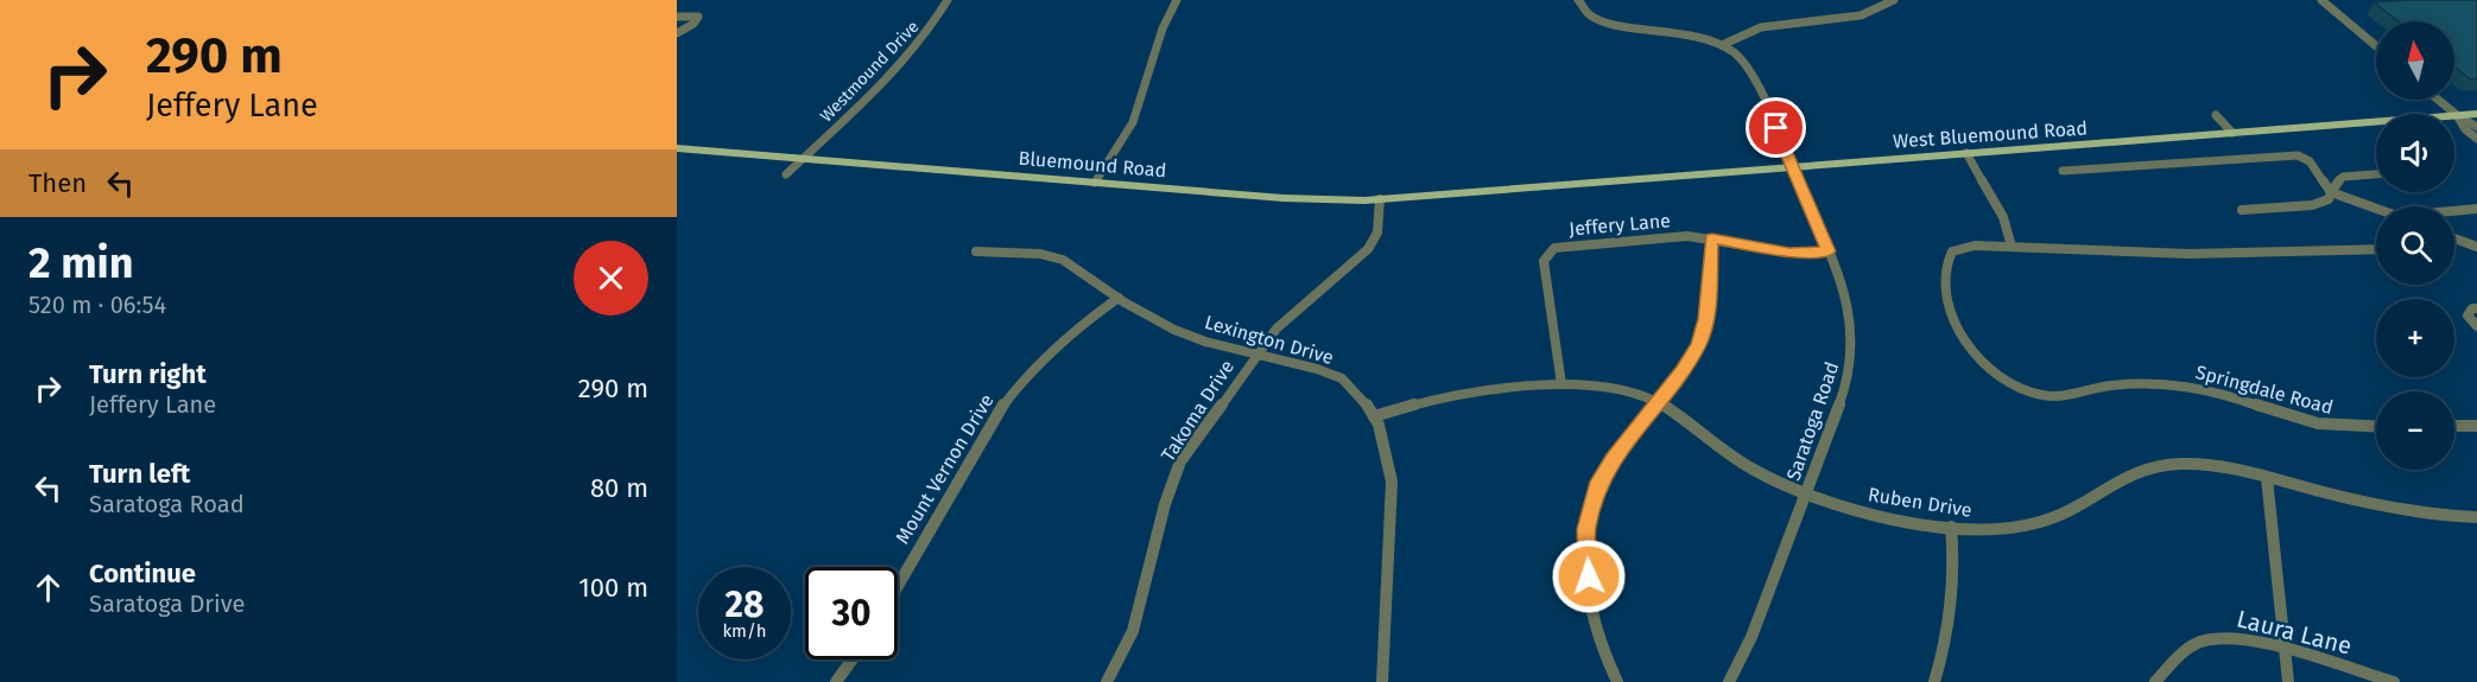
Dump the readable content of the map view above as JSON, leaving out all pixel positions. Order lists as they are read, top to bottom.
{
  "streets": {
    "main road": ["West Bluemound Road", "Bluemound Road"],
    "street": [
      "Westmound Drive",
      "Jeffery Lane",
      "Lexington Drive",
      "Springdale Road",
      "Takoma Drive",
      "Saratoga Road",
      "Mount Vernon Drive",
      "Ruben Drive",
      "Laura Lane"
    ]
  },
  "crossings": [
    ["Westmound Drive", "Bluemound Road"],
    ["West Bluemound Road", "Bluemound Road"],
    ["West Bluemound Road", "Saratoga Road"],
    ["Bluemound Road", "Takoma Drive"],
    ["Jeffery Lane", "Saratoga Road"],
    ["Jeffery Lane", "Ruben Drive"],
    ["Lexington Drive", "Takoma Drive"],
    ["Lexington Drive", "Mount Vernon Drive"],
    ["Lexington Drive", "Ruben Drive"],
    ["Saratoga Road", "Ruben Drive"]
  ],
  "north": "top",
  "page": {
    "turn": ["290 m", "Jeffery Lane"],
    "map_buttons": ["+", "−"],
    "then": "Then",
    "heading": ["2 min", "520 m · 06:54"],
    "list": [
      {
        "name": "Turn right",
        "note": "Jeffery Lane",
        "value": "290 m"
      },
      {
        "name": "Turn left",
        "note": "Saratoga Road",
        "value": "80 m"
      },
      {
        "name": "Continue",
        "note": "Saratoga Drive",
        "value": "100 m"
      }
    ],
    "speed": "28 km/h",
    "limit": "30"
  }
}
